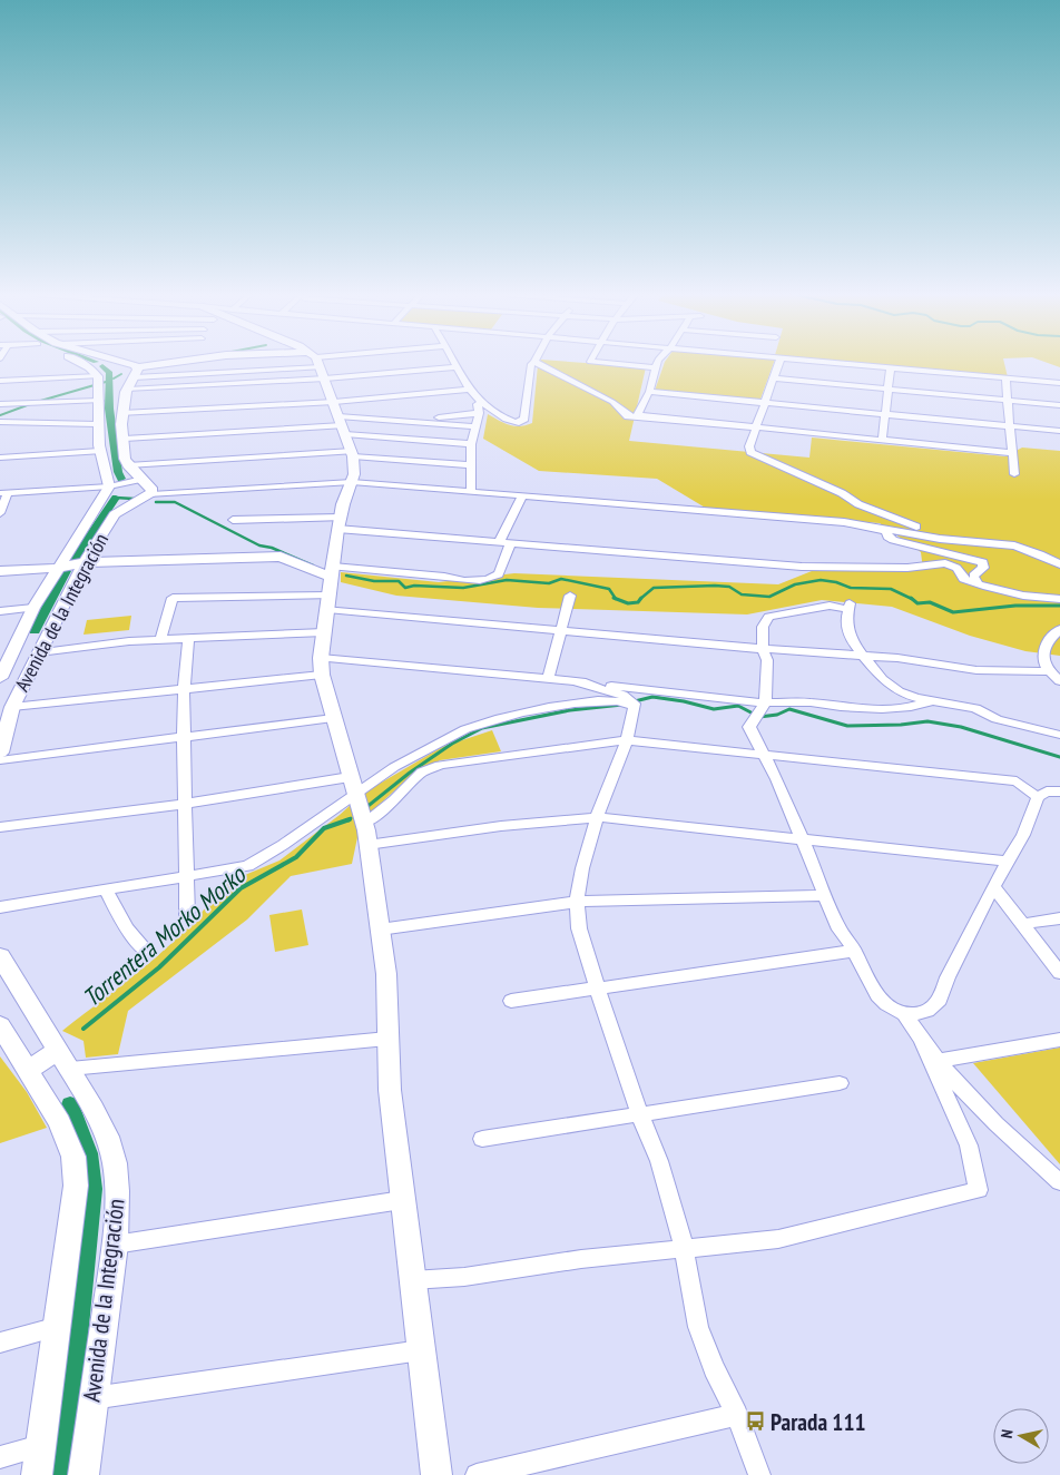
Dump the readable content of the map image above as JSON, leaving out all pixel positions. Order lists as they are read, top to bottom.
{
  "streets": {
    "main road": ["Avenida de la Integración"]
  },
  "water": ["Torrentera Morko Morko"],
  "places": {
    "bus stop": ["Parada 111"]
  },
  "north": "left"
}
